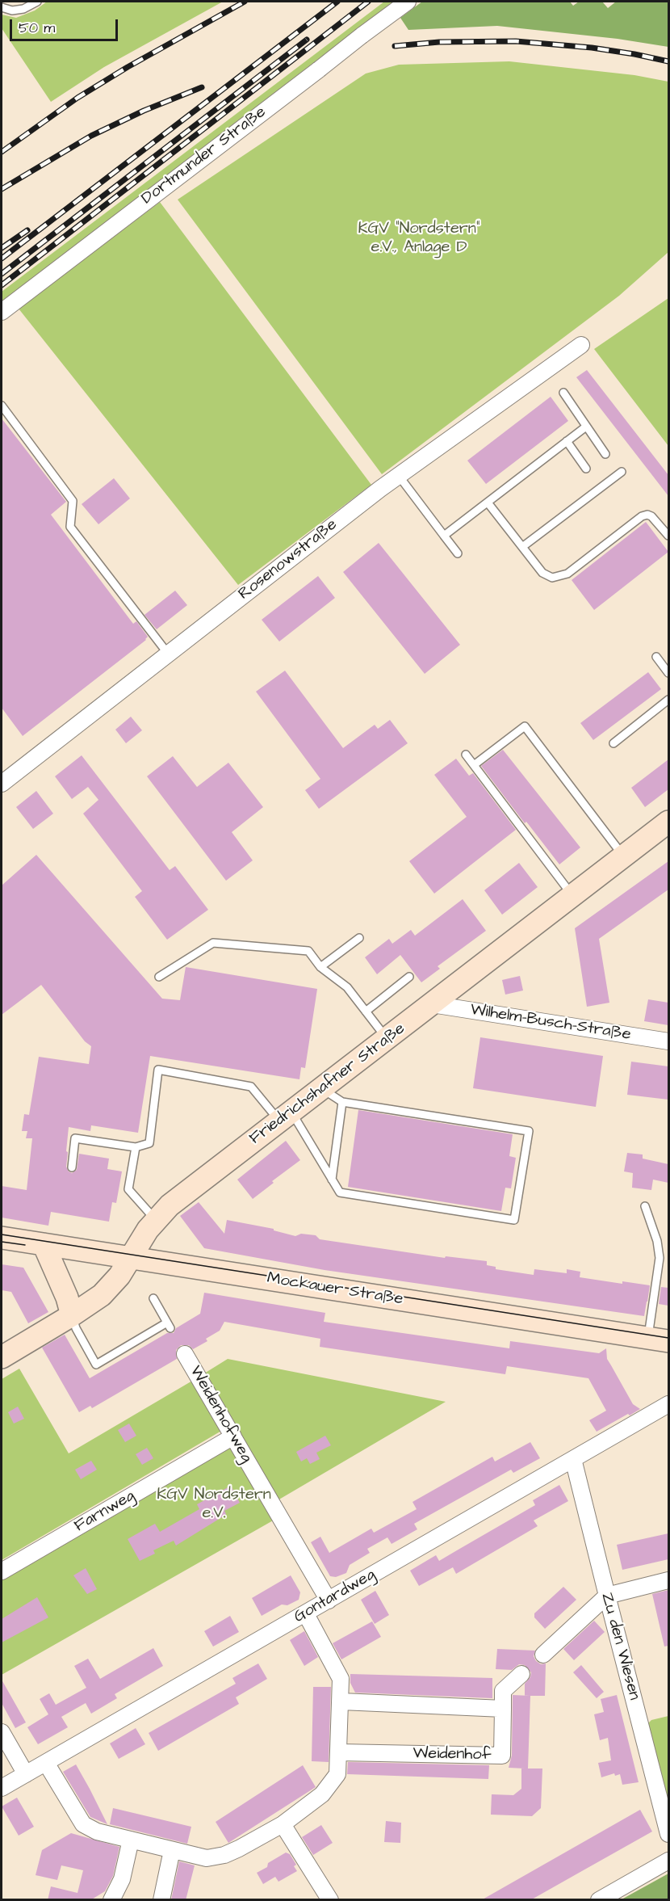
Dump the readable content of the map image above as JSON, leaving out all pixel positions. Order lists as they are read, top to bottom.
{
  "streets": {
    "main road": ["Friedrichshafner Straße", "Mockauer Straße"],
    "street": [
      "Dortmunder Straße",
      "Rosenowstraße",
      "Wilhelm-Busch-Straße",
      "Weidenhofweg",
      "Farnweg",
      "Gontardweg",
      "Zu den Wiesen",
      "Weidenhof"
    ]
  },
  "crossings": [
    ["Wilhelm-Busch-Straße", "Friedrichshafner Straße"],
    ["Friedrichshafner Straße", "Mockauer Straße"],
    ["Weidenhofweg", "Farnweg"],
    ["Weidenhofweg", "Gontardweg"],
    ["Gontardweg", "Zu den Wiesen"]
  ],
  "parks": ["KGV \"Nordstern\" e.V., Anlage D", "KGV Nordstern e.V."],
  "scale_bar": "50 m"
}
